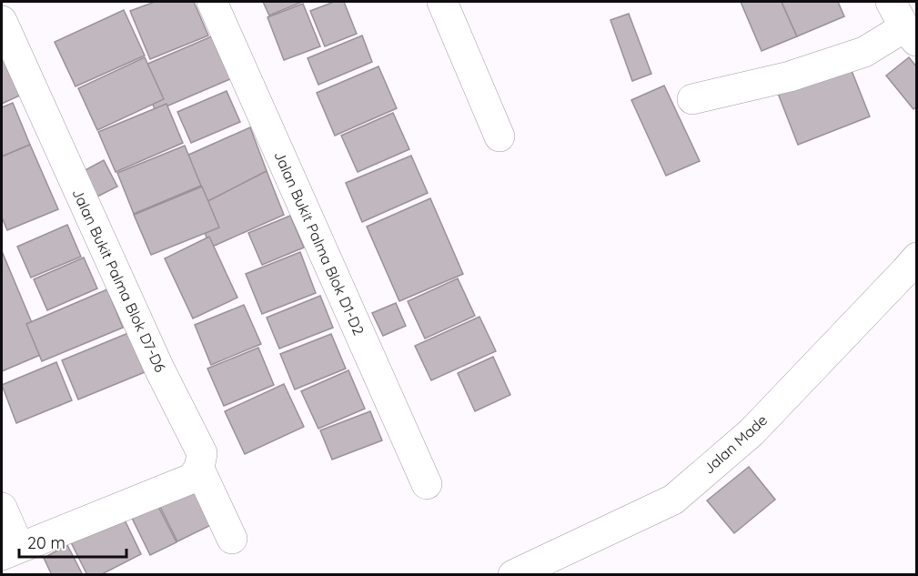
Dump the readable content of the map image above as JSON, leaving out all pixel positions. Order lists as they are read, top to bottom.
{
  "streets": {
    "street": ["Jalan Bukit Palma Blok D1-D2", "Jalan Bukit Palma Blok D7-D6", "Jalan Made"]
  },
  "scale_bar": "20 m"
}
